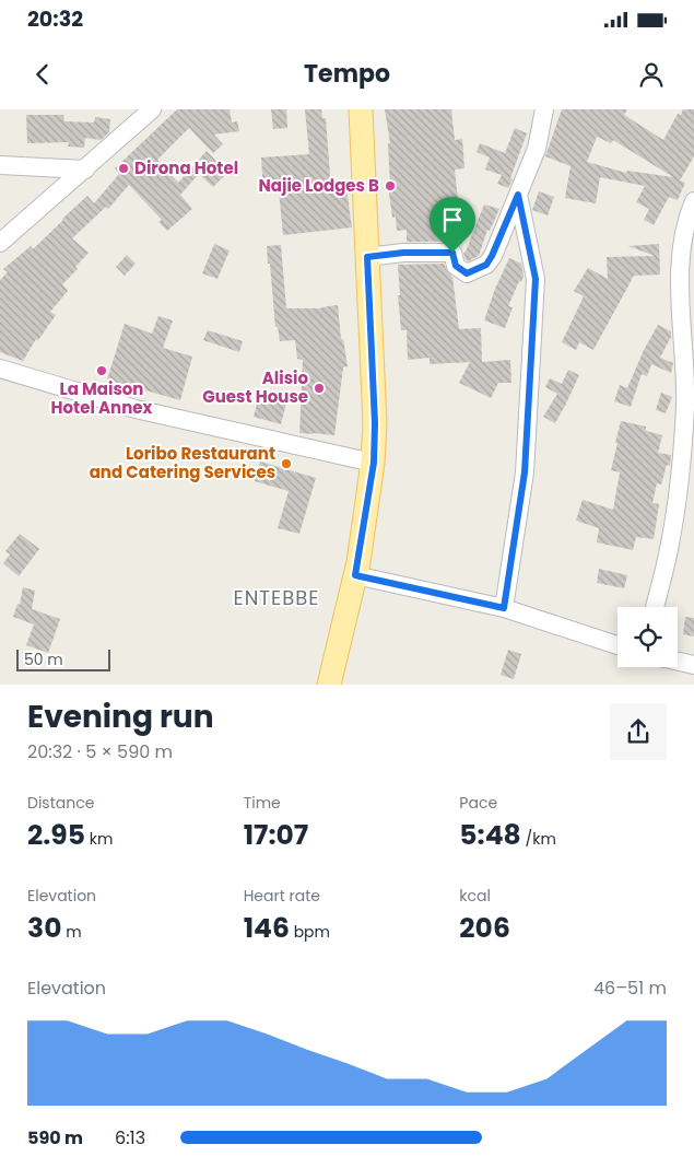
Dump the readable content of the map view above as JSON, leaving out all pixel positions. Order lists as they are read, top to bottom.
{
  "districts": ["ENTEBBE"],
  "places": [
    "Dirona Hotel",
    "Najie Lodges B",
    "La Maison Hotel Annex",
    "Alisio Guest House",
    "Loribo Restaurant and Catering Services"
  ],
  "scale_bar": "50 m",
  "page": {
    "status": "20:32",
    "header": "Tempo",
    "scale": "50 m",
    "heading": ["Evening run", "20:32 · 5 × 590 m"],
    "stats": [
      ["Distance", "2.95 km"],
      ["Time", "17:07"],
      ["Pace", "5:48 /km"],
      ["Elevation", "30 m"],
      ["Heart rate", "146 bpm"],
      ["kcal", "206"]
    ],
    "chart": ["Elevation", "46–51 m"],
    "list": [
      {
        "name": "590 m",
        "note": "6:13"
      }
    ]
  }
}
